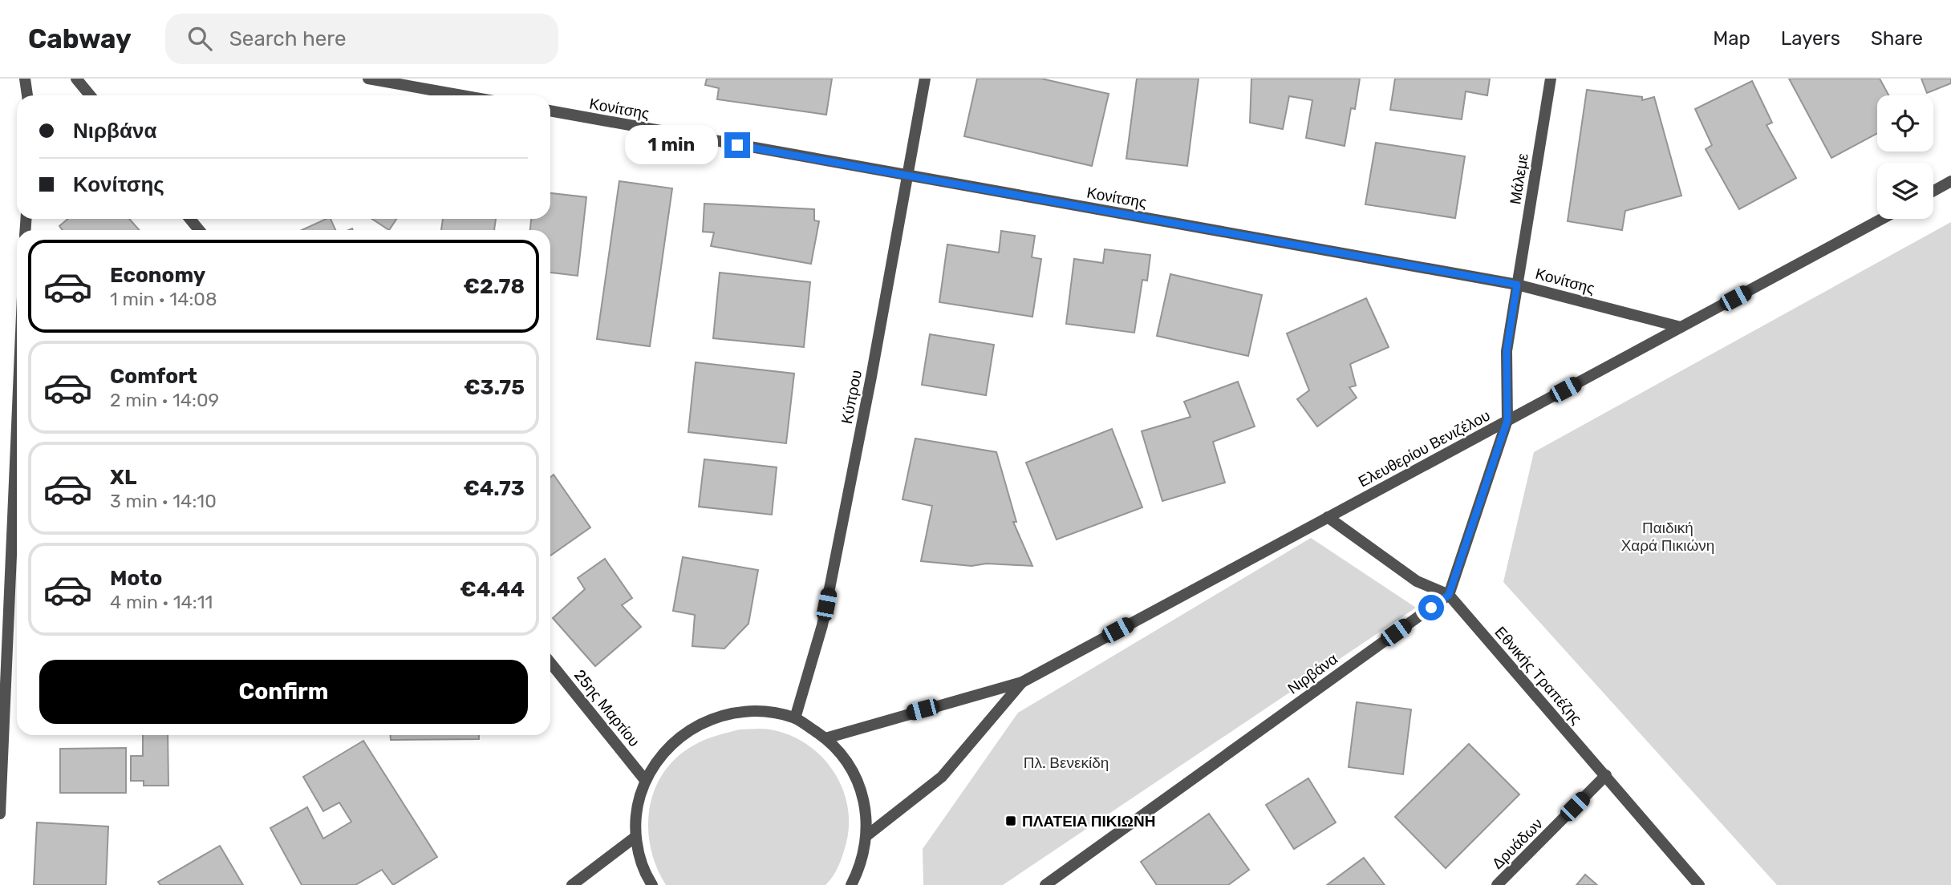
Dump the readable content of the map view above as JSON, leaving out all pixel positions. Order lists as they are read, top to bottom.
{
  "streets": {
    "street": [
      "Κονίτσης",
      "Μάλεμε",
      "Κύπρου",
      "Ελευθερίου Βενιζέλου",
      "Νιρβάνα",
      "Εθνικής Τραπέζης",
      "25ης Μαρτίου",
      "Δρυάδων"
    ]
  },
  "crossings": [
    ["Κονίτσης", "Μάλεμε"],
    ["Κονίτσης", "Κύπρου"],
    ["Κονίτσης", "Ελευθερίου Βενιζέλου"],
    ["Μάλεμε", "Ελευθερίου Βενιζέλου"],
    ["Ελευθερίου Βενιζέλου", "Εθνικής Τραπέζης"],
    ["Νιρβάνα", "Εθνικής Τραπέζης"],
    ["Εθνικής Τραπέζης", "Δρυάδων"]
  ],
  "parks": ["Παιδική Χαρά Πικιώνη", "Πλ. Βενεκίδη"],
  "places": {
    "transit": ["ΠΛΑΤΕΙΑ ΠΙΚΙΩΝΗ"]
  },
  "page": {
    "header": "Cabway",
    "search": "Search here",
    "nav": ["Map", "Layers", "Share"],
    "banner": ["Νιρβάνα", "Κονίτσης"],
    "bubble": "1 min",
    "list": [
      {
        "name": "Economy",
        "note": "1 min · 14:08",
        "value": "€2.78"
      },
      {
        "name": "Comfort",
        "note": "2 min · 14:09",
        "value": "€3.75"
      },
      {
        "name": "XL",
        "note": "3 min · 14:10",
        "value": "€4.73"
      },
      {
        "name": "Moto",
        "note": "4 min · 14:11",
        "value": "€4.44"
      }
    ],
    "buttons": "Confirm"
  }
}
